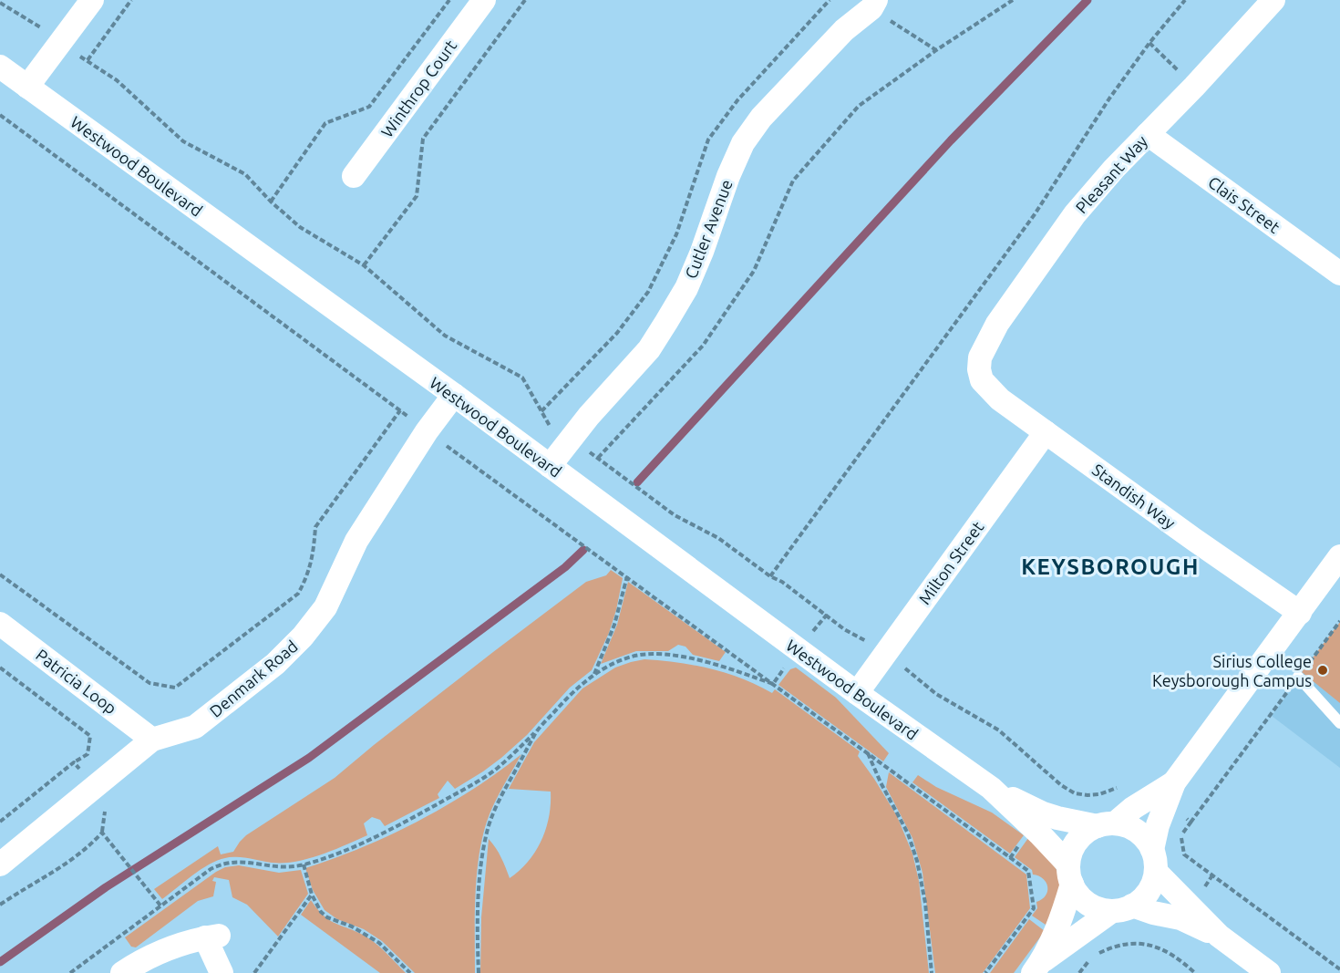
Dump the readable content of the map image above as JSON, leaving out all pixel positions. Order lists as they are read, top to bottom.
{
  "streets": {
    "street": [
      "Winthrop Court",
      "Westwood Boulevard",
      "Pleasant Way",
      "Clais Street",
      "Cutler Avenue",
      "Standish Way",
      "Milton Street",
      "Denmark Road",
      "Patricia Loop"
    ]
  },
  "crossings": [
    ["Westwood Boulevard", "Cutler Avenue"],
    ["Westwood Boulevard", "Milton Street"],
    ["Westwood Boulevard", "Denmark Road"],
    ["Pleasant Way", "Clais Street"],
    ["Pleasant Way", "Standish Way"],
    ["Standish Way", "Milton Street"],
    ["Denmark Road", "Patricia Loop"]
  ],
  "districts": ["KEYSBOROUGH"],
  "places": ["Sirius College Keysborough Campus"]
}
